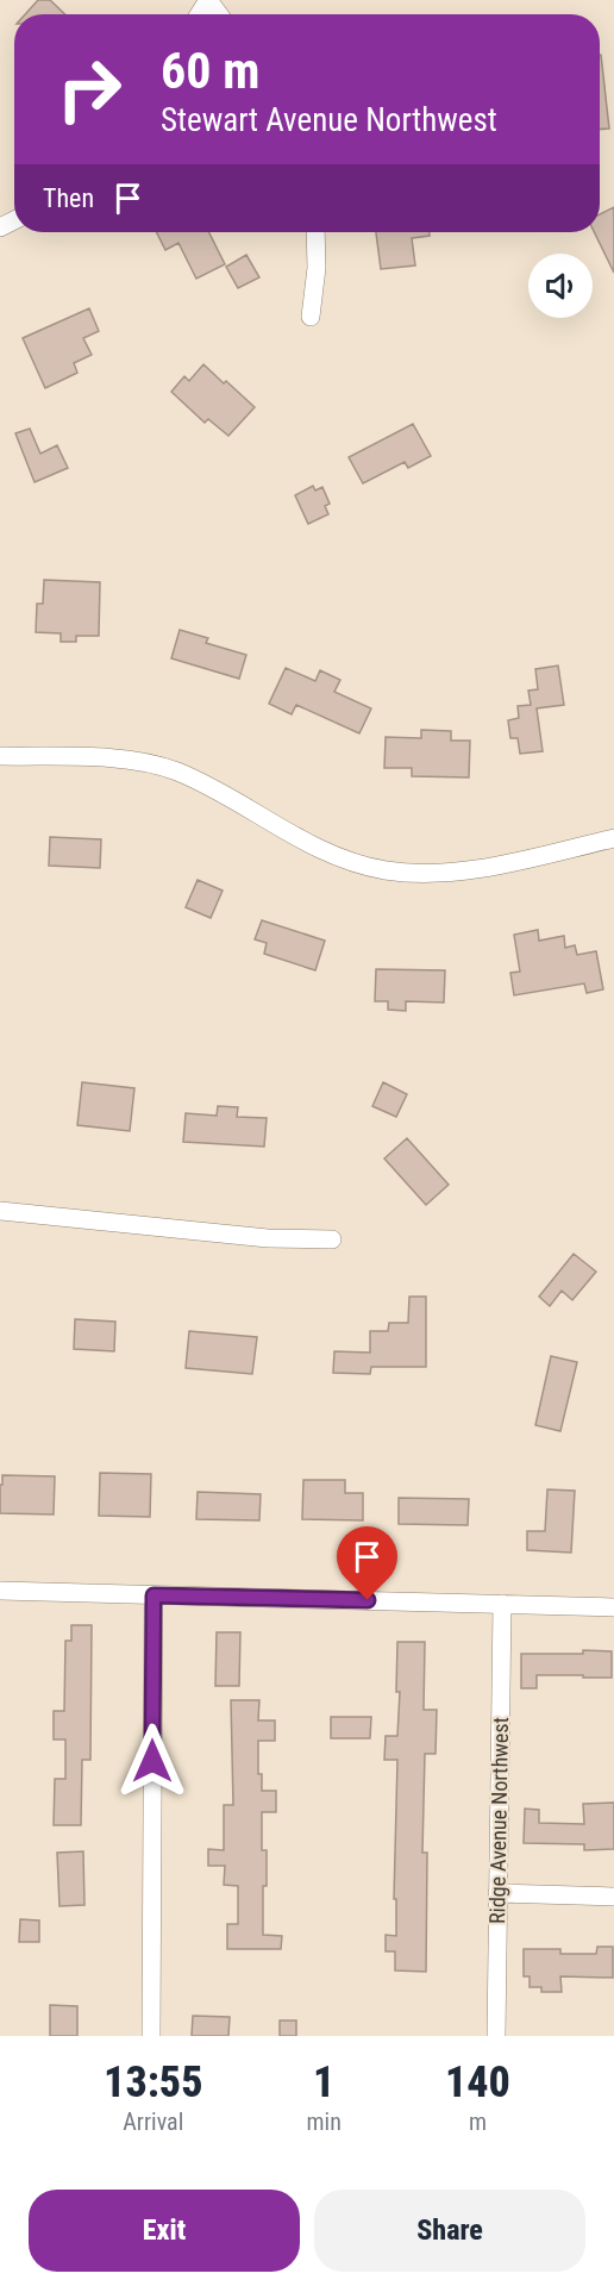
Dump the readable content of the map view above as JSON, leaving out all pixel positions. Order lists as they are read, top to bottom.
{
  "streets": {
    "street": ["Ridge Avenue Northwest"]
  },
  "page": {
    "turn": ["60 m", "Stewart Avenue Northwest"],
    "then": "Then",
    "eta": [
      "13:55",
      "Arrival",
      "1",
      "min",
      "140",
      "m"
    ],
    "buttons": ["Exit", "Share"]
  }
}
